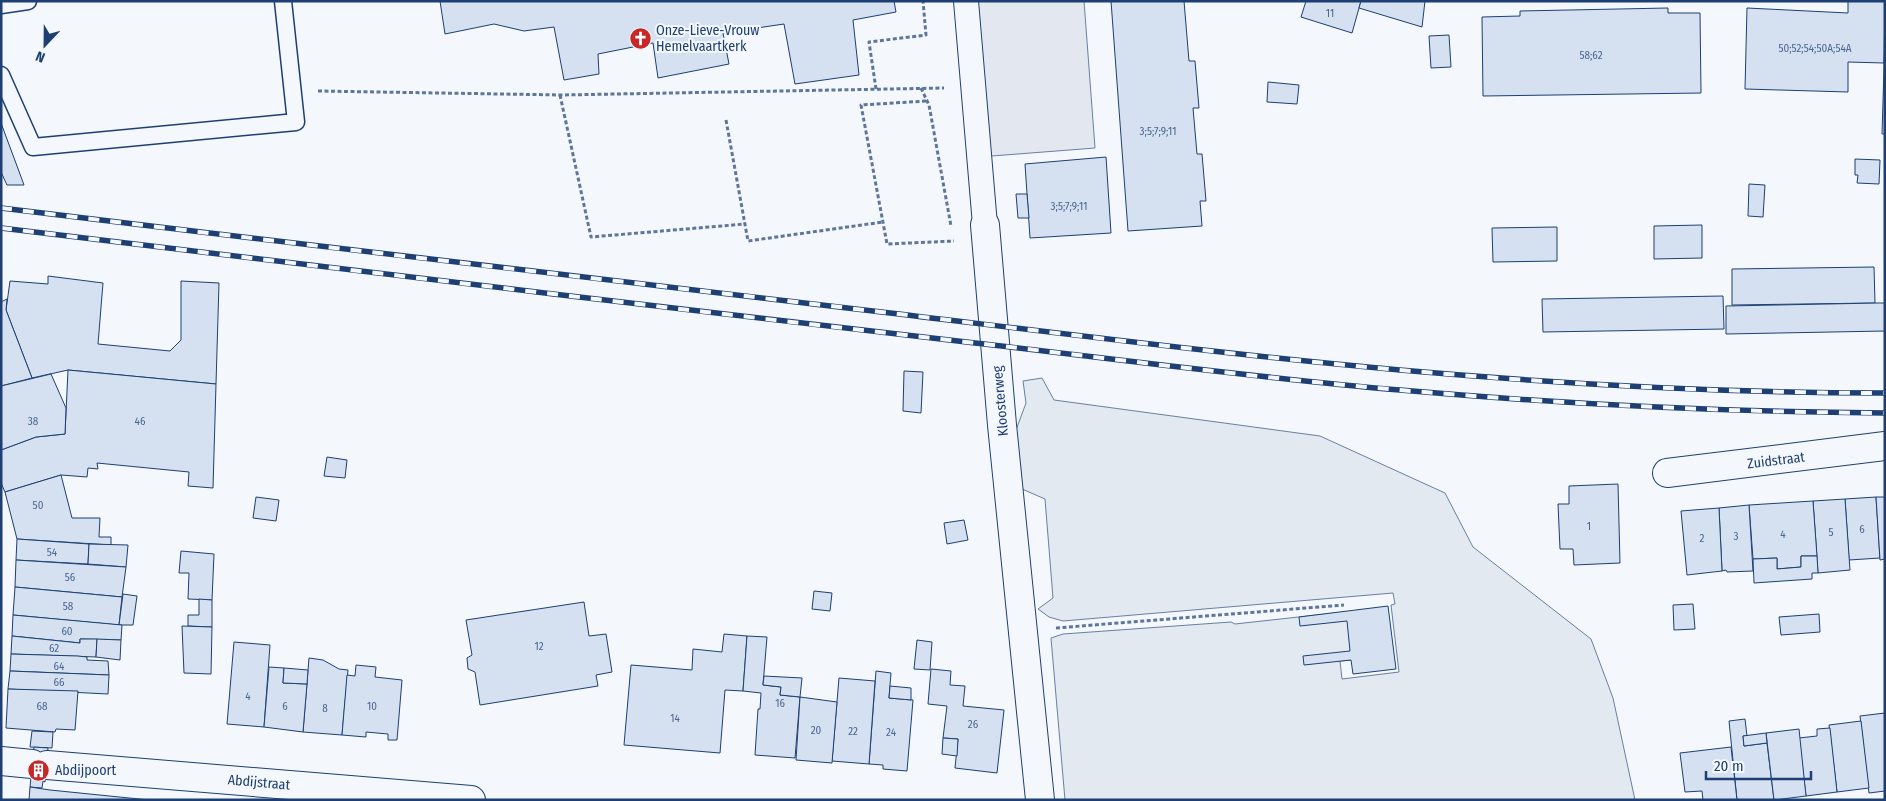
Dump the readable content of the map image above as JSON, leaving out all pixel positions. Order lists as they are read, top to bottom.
{
  "streets": {
    "street": ["Kloosterweg", "Zuidstraat", "Abdijstraat"]
  },
  "places": {
    "church": ["Onze-Lieve-Vrouw Hemelvaartkerk"],
    "building": ["Abdijpoort"]
  },
  "house_numbers": [
    "11",
    "50;52;54;50A;54A",
    "58;62",
    "3;5;7;9;11",
    "3;5;7;9;11",
    "38",
    "46",
    "50",
    "1",
    "6",
    "5",
    "4",
    "3",
    "2",
    "54",
    "56",
    "58",
    "60",
    "12",
    "62",
    "64",
    "66",
    "4",
    "16",
    "68",
    "6",
    "10",
    "8",
    "14",
    "26",
    "20",
    "22",
    "24"
  ],
  "scale_bar": "20 m",
  "north": "bottom"
}
